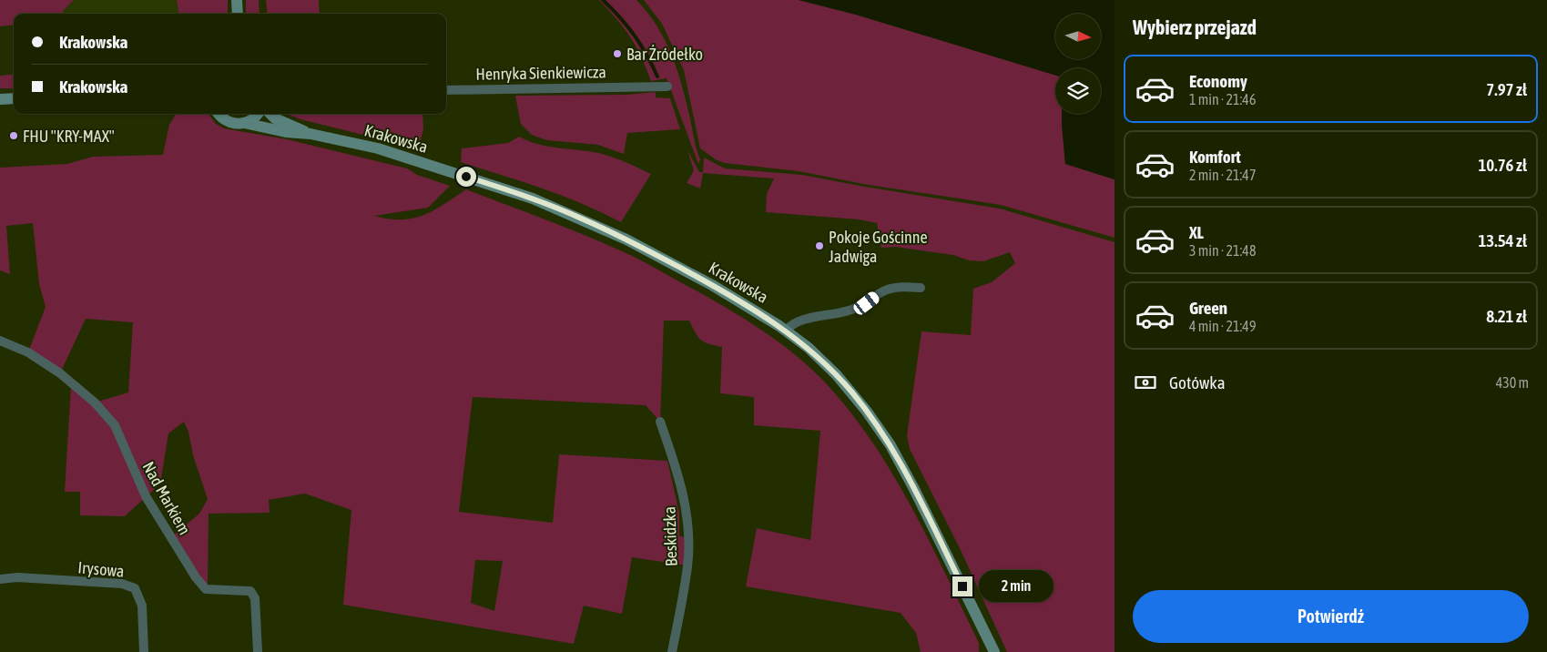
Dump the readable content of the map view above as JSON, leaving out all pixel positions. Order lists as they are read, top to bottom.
{
  "streets": {
    "main road": ["Krakowska"],
    "street": [
      "Henryka Sienkiewicza",
      "Nad Markiem",
      "Beskidzka",
      "Irysowa"
    ]
  },
  "places": ["Bar Źródełko", "FHU ''KRY-MAX''", "Pokoje Gościnne Jadwiga"],
  "north": "right",
  "page": {
    "heading": "Wybierz przejazd",
    "banner": ["Krakowska", "Krakowska"],
    "list": [
      {
        "name": "Economy",
        "note": "1 min · 21:46",
        "value": "7.97 zł"
      },
      {
        "name": "Komfort",
        "note": "2 min · 21:47",
        "value": "10.76 zł"
      },
      {
        "name": "XL",
        "note": "3 min · 21:48",
        "value": "13.54 zł"
      },
      {
        "name": "Green",
        "note": "4 min · 21:49",
        "value": "8.21 zł"
      }
    ],
    "pay": ["Gotówka", "430 m"],
    "bubble": "2 min",
    "buttons": "Potwierdź"
  }
}
